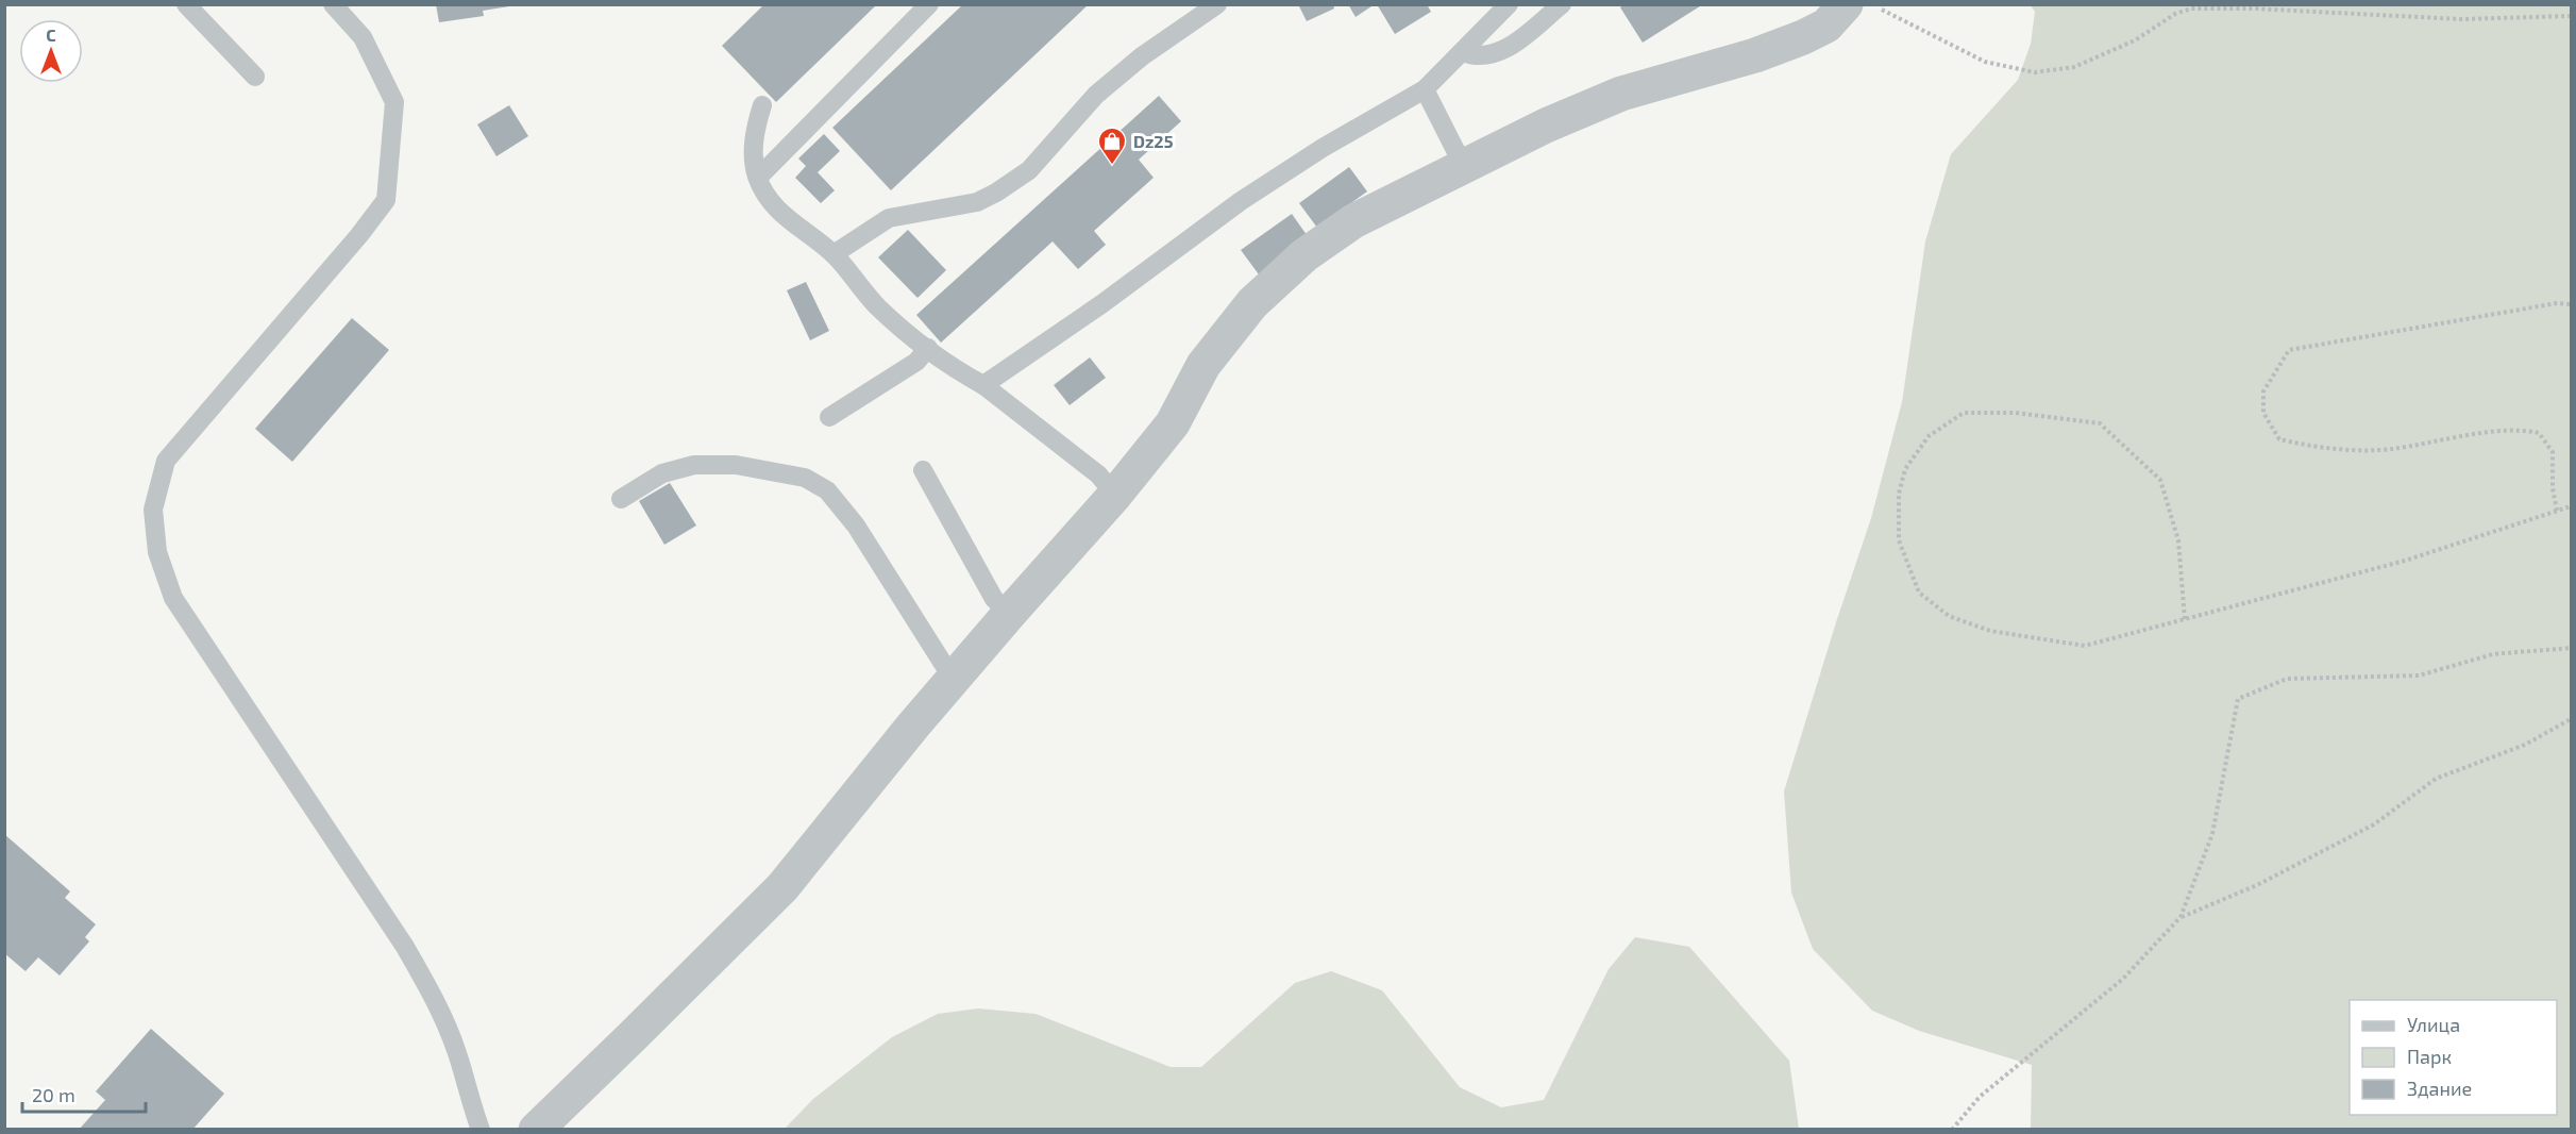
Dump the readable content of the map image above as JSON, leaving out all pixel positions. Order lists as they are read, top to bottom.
{
  "places": {
    "shop": ["Dz25"]
  },
  "legend": ["Улица", "Парк", "Здание"],
  "scale_bar": "20 m",
  "north": "top"
}
